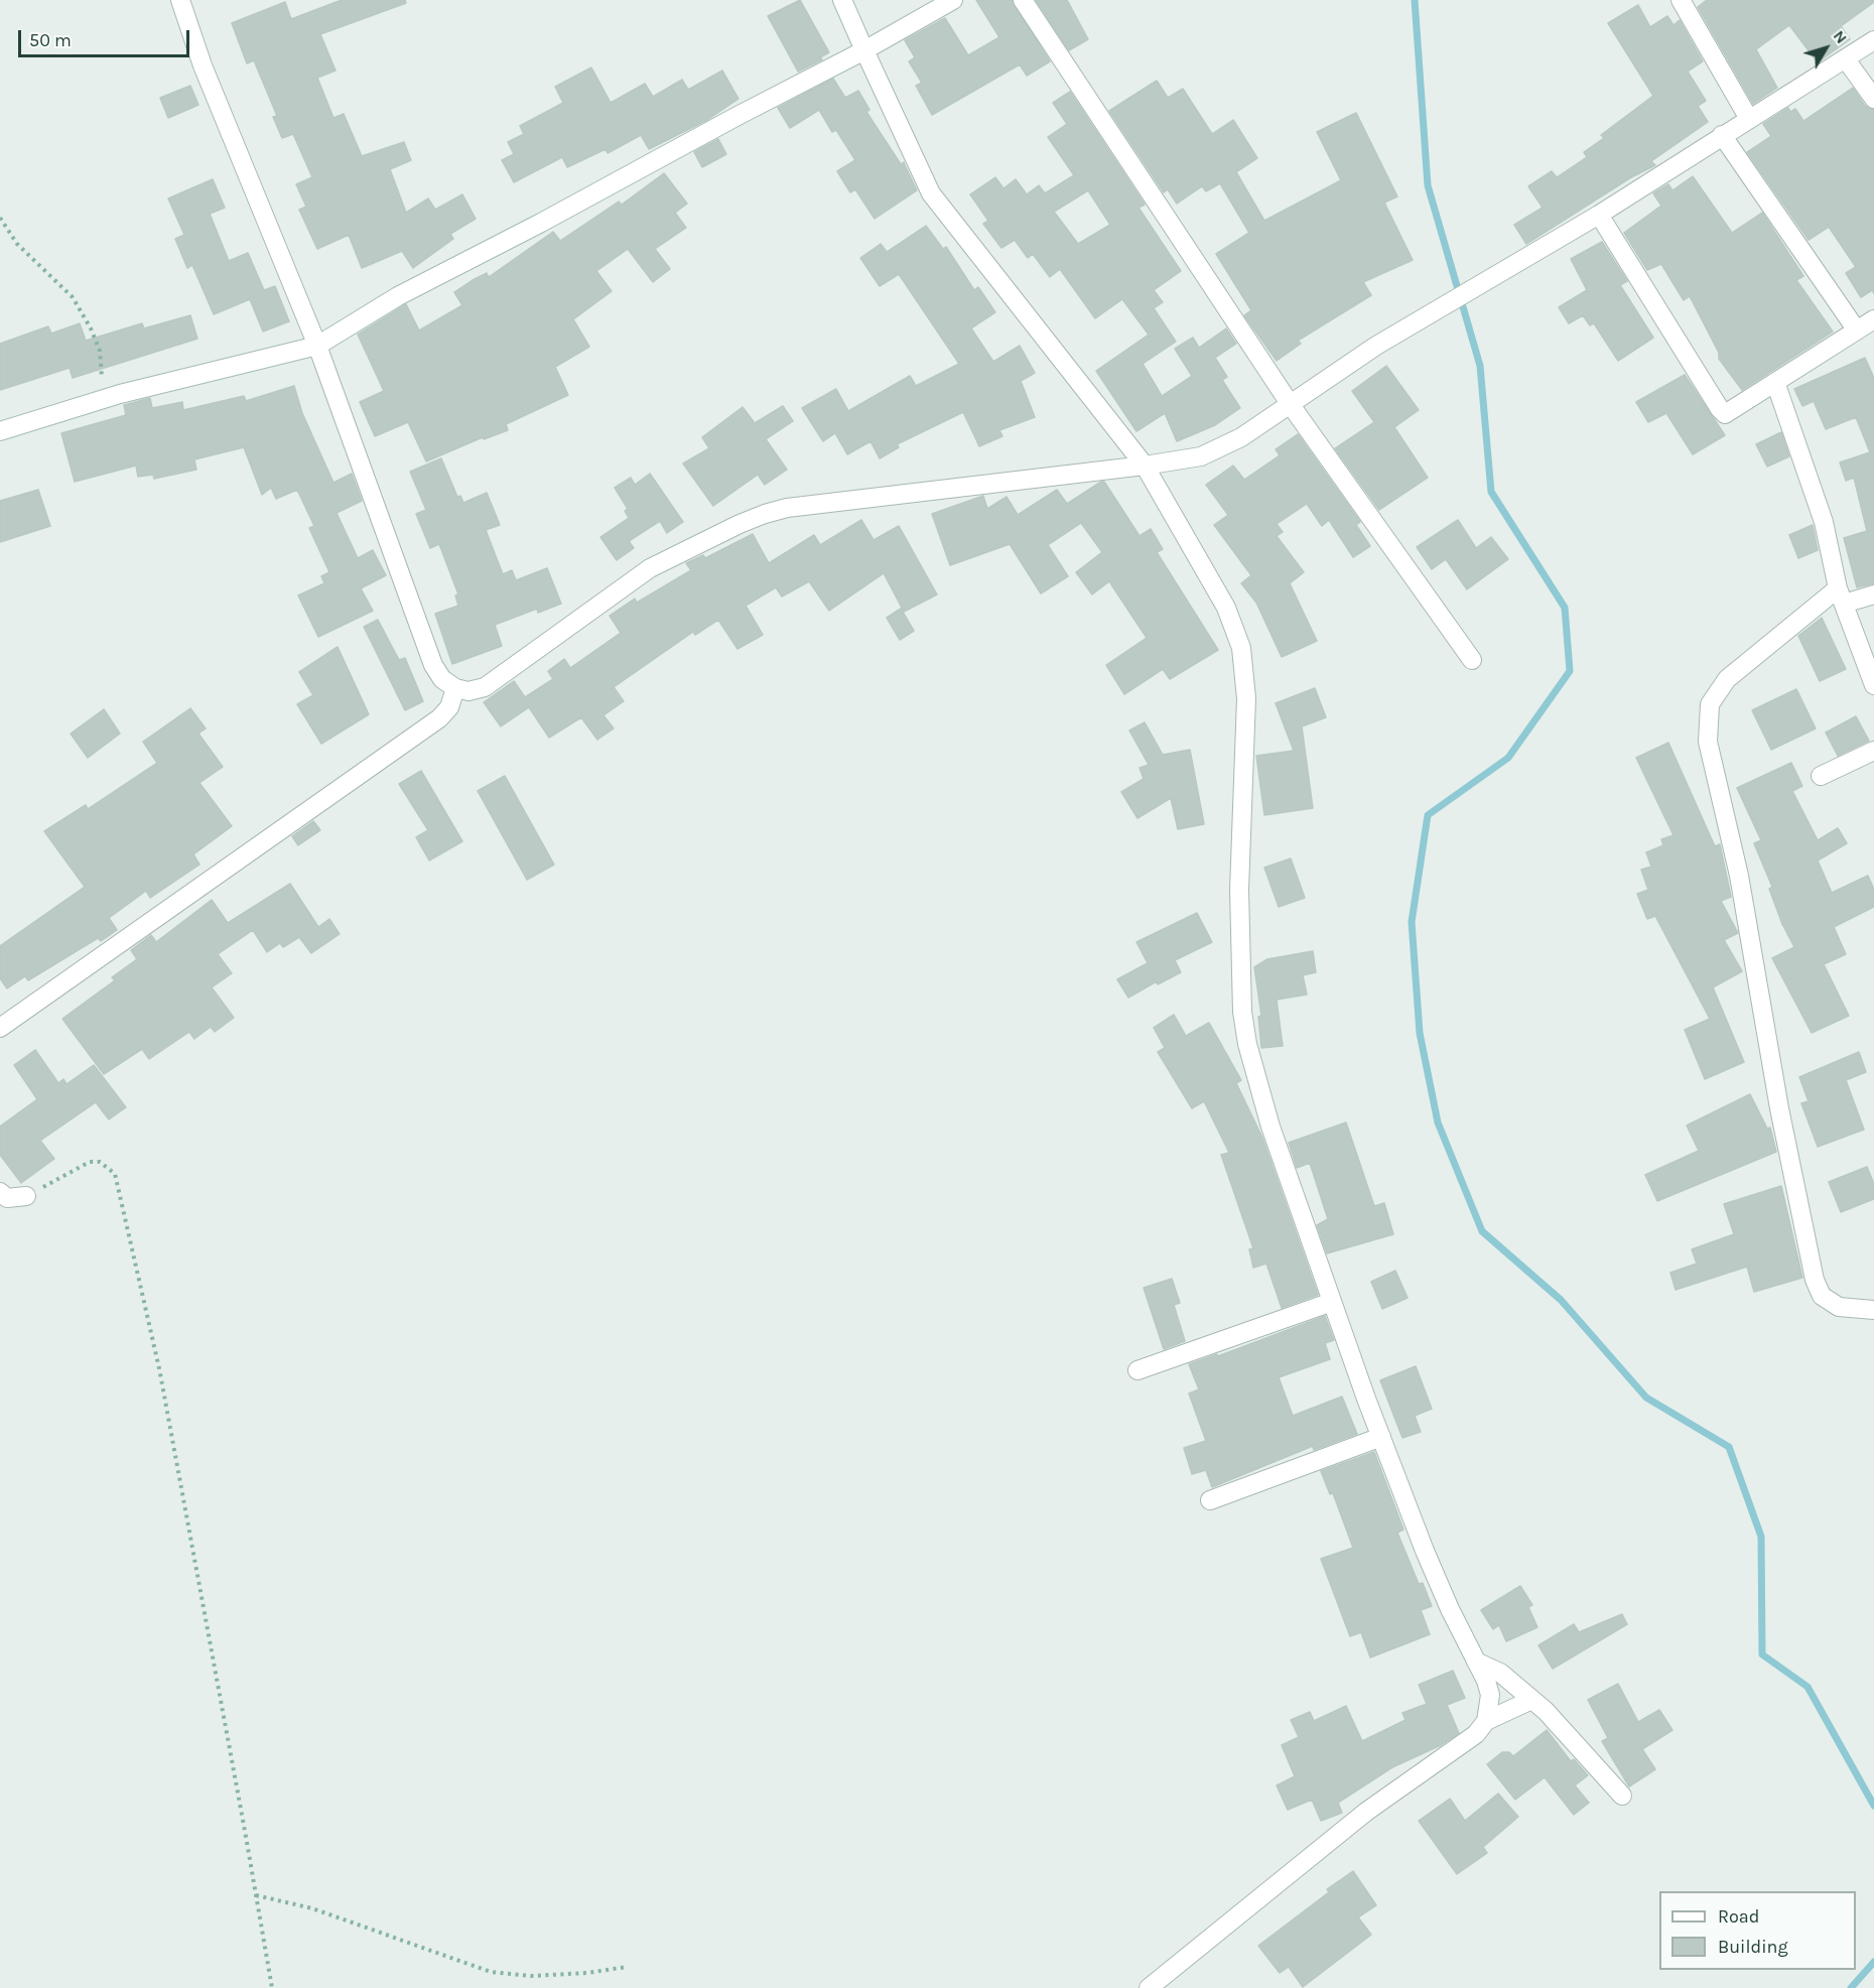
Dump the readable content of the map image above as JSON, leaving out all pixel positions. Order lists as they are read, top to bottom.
{
  "legend": ["Road", "Building"],
  "scale_bar": "50 m",
  "north": "top right"
}
